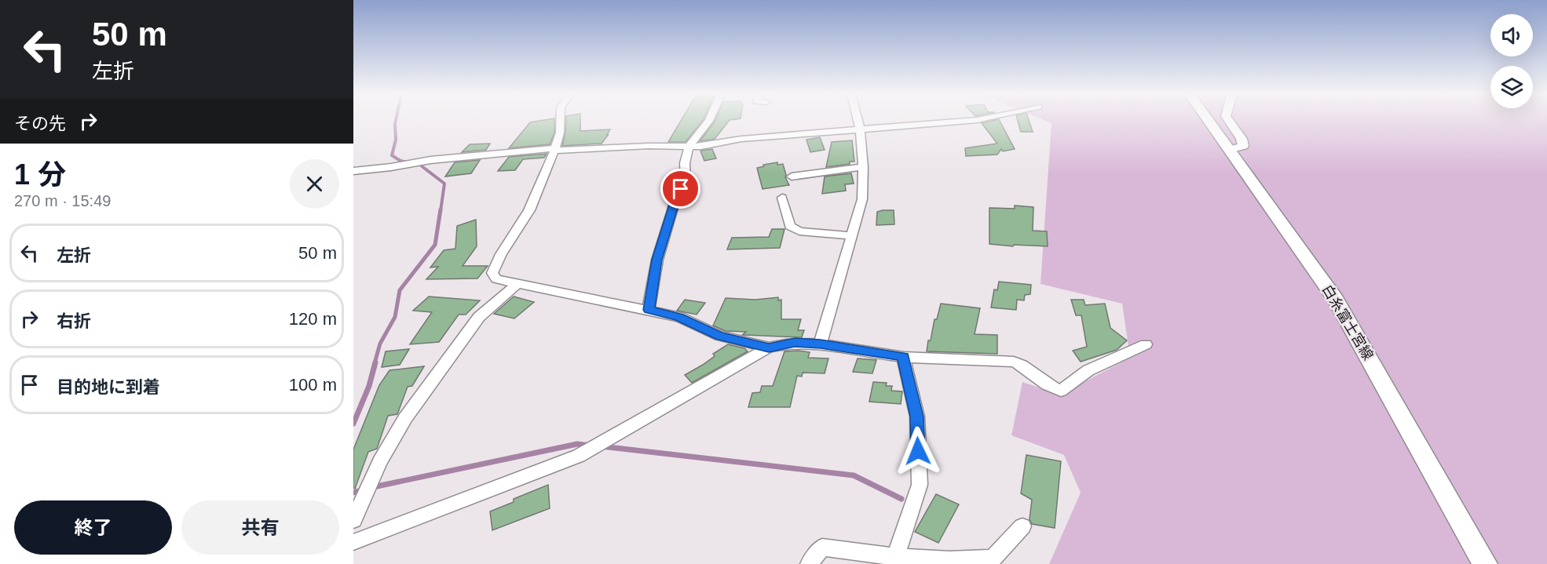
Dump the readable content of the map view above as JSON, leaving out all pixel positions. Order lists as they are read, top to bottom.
{
  "streets": {
    "main road": ["白糸富士宮線"]
  },
  "page": {
    "turn": ["50 m", "左折"],
    "then": "その先",
    "heading": ["1 分", "270 m · 15:49"],
    "list": [
      {
        "name": "左折",
        "value": "50 m"
      },
      {
        "name": "右折",
        "value": "120 m"
      },
      {
        "name": "目的地に到着",
        "value": "100 m"
      }
    ],
    "buttons": ["終了", "共有"]
  }
}
